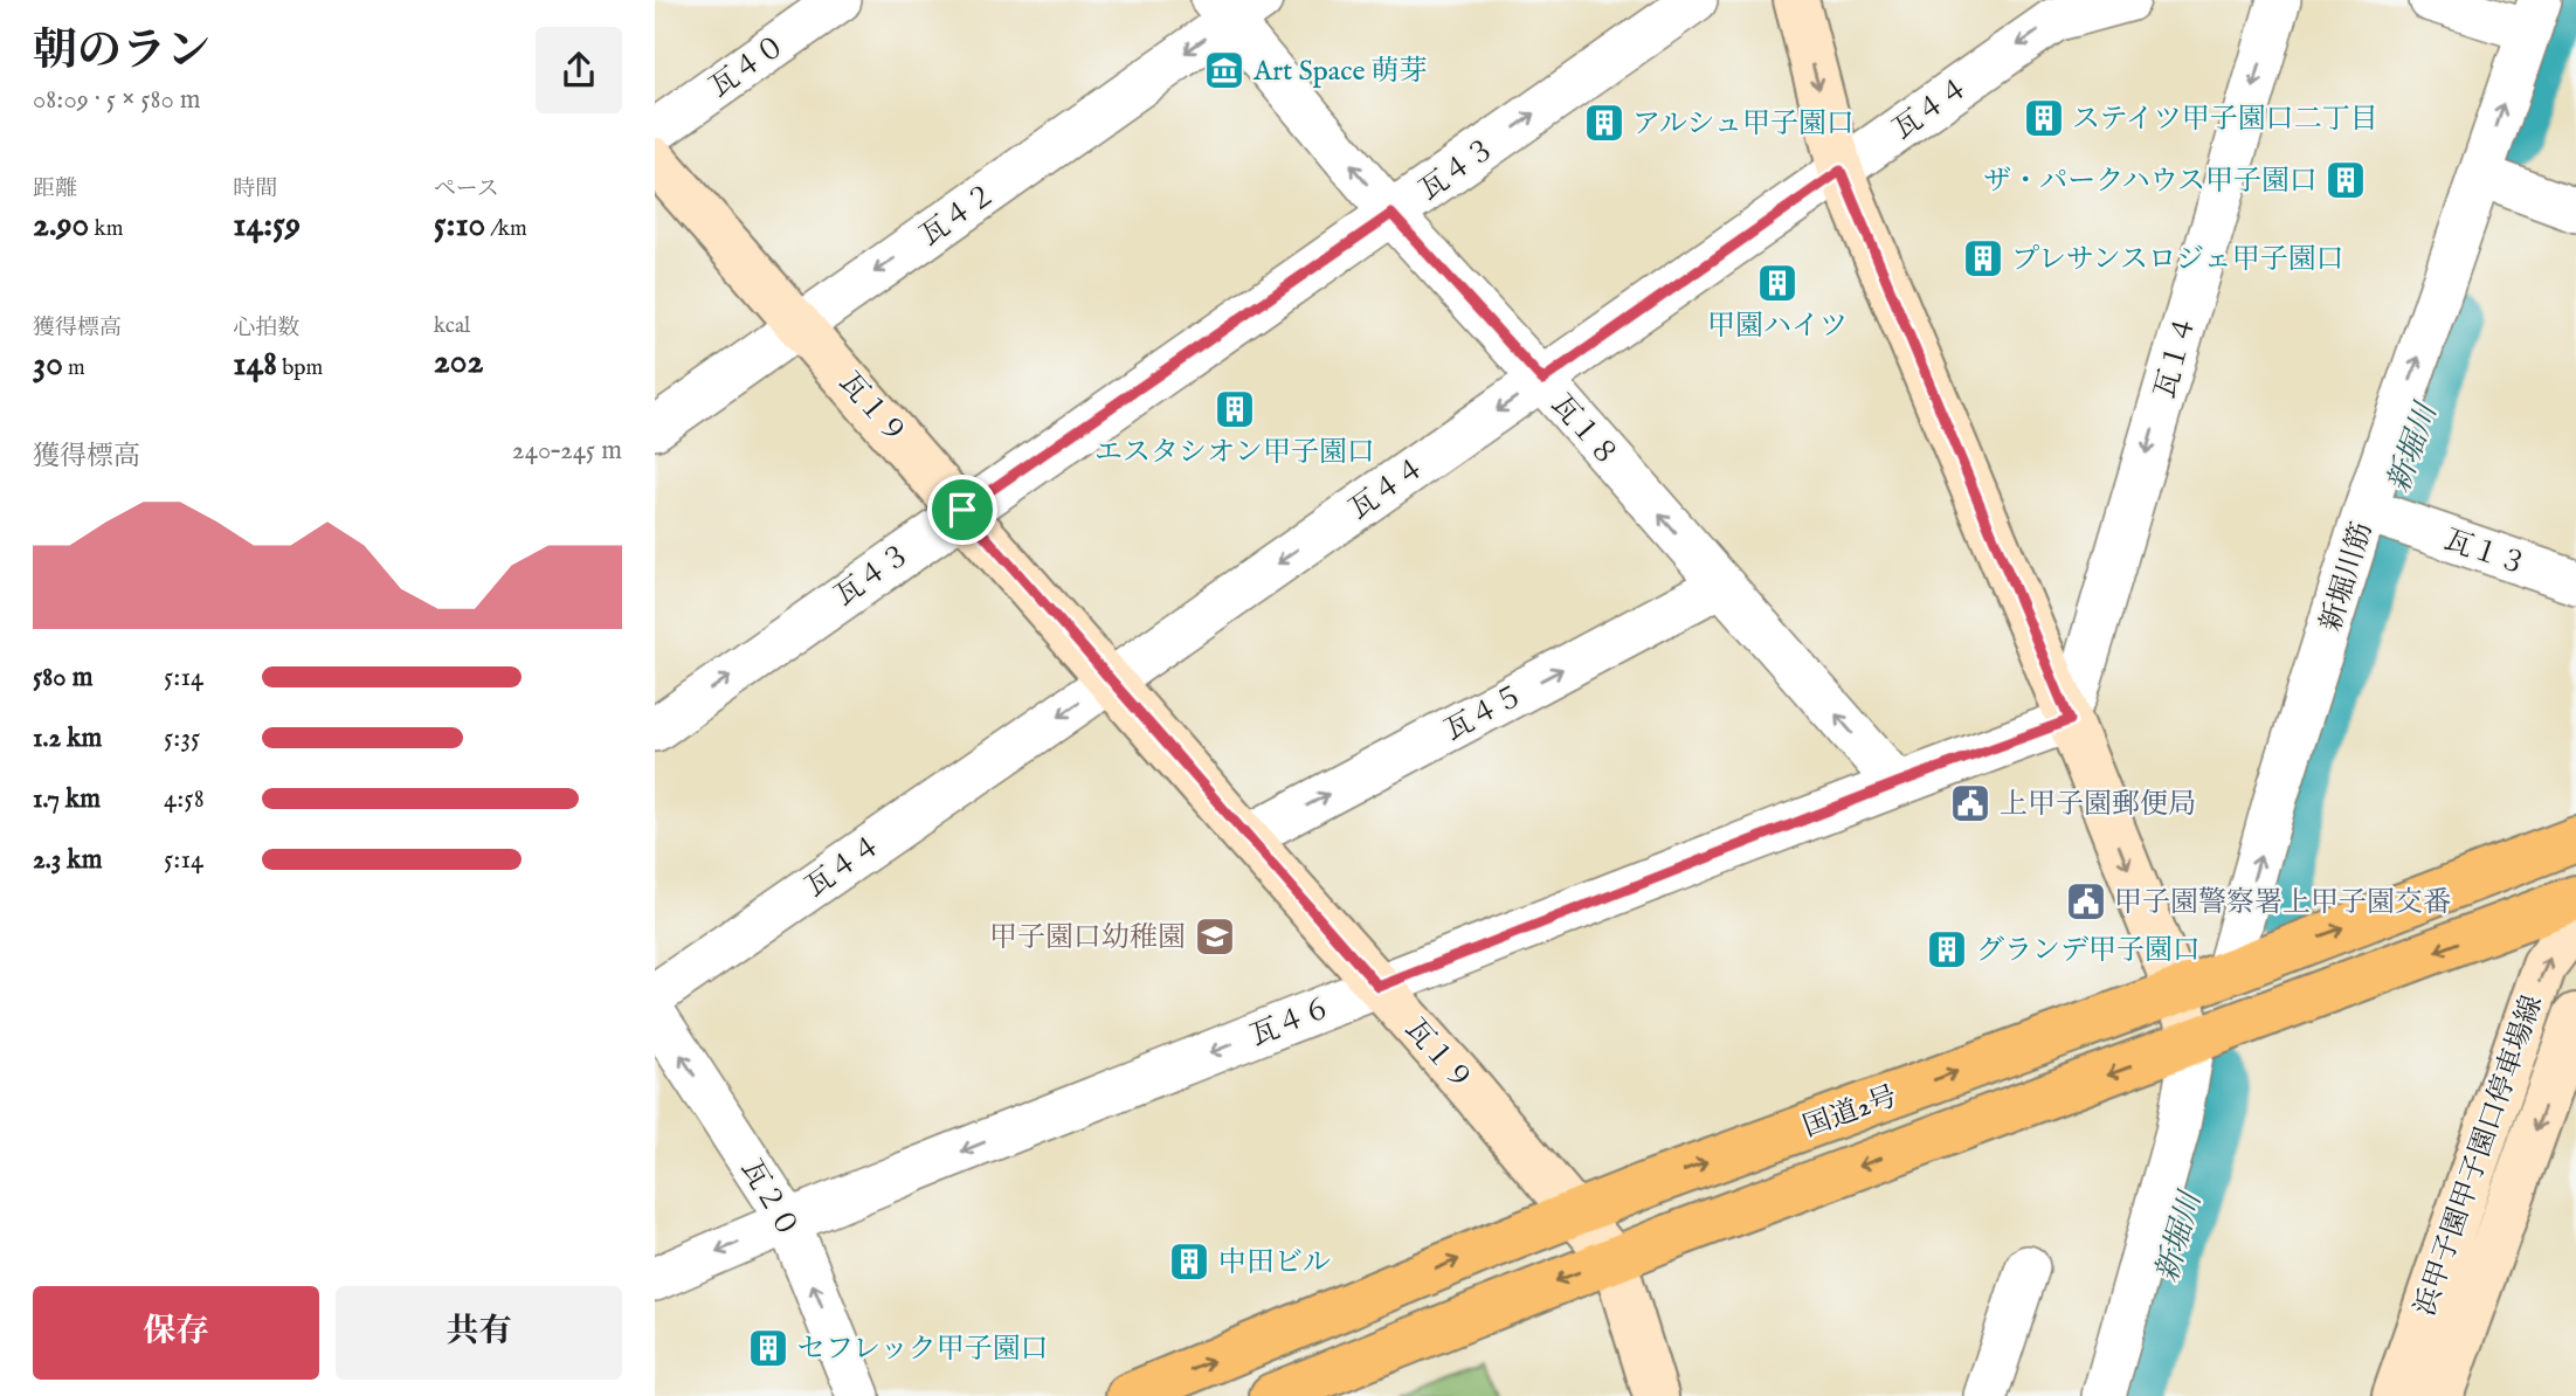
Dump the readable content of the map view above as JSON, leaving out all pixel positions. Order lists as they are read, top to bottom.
{
  "streets": {
    "highway": ["国道2号"],
    "main road": ["瓦１９", "浜甲子園甲子園口停車場線"],
    "street": [
      "瓦４０",
      "瓦４４",
      "瓦４３",
      "瓦４２",
      "瓦１４",
      "瓦１８",
      "瓦１３",
      "新堀川筋",
      "瓦４５",
      "瓦４６",
      "瓦２０"
    ]
  },
  "crossings": [
    ["瓦４４", "瓦１９"],
    ["瓦４４", "瓦１８"],
    ["瓦４３", "瓦１９"],
    ["瓦４３", "瓦１８"],
    ["瓦４２", "瓦１９"],
    ["瓦４２", "瓦１８"],
    ["瓦１４", "瓦４６"],
    ["瓦１９", "瓦４５"],
    ["瓦１９", "瓦４６"],
    ["瓦１９", "国道2号"],
    ["瓦１８", "瓦４５"],
    ["瓦１８", "瓦４６"],
    ["瓦１３", "新堀川筋"],
    ["新堀川筋", "国道2号"],
    ["瓦４６", "瓦２０"]
  ],
  "one_way": [
    "瓦４４",
    "瓦４３",
    "瓦４２",
    "瓦１４",
    "瓦１８",
    "新堀川筋",
    "瓦４５",
    "瓦４６",
    "瓦２０"
  ],
  "water": ["新堀川"],
  "places": {
    "museum": ["Art Space 萌芽"],
    "building": [
      "ステイツ甲子園口二丁目",
      "アルシュ甲子園口",
      "ザ・パークハウス甲子園口",
      "プレサンスロジェ甲子園口",
      "甲園ハイツ",
      "エスタシオン甲子園口",
      "グランデ甲子園口",
      "中田ビル",
      "セフレック甲子園口"
    ],
    "public building": ["上甲子園郵便局", "甲子園警察署上甲子園交番"],
    "school or university": ["甲子園口幼稚園"]
  },
  "page": {
    "heading": ["朝のラン", "08:09 · 5 × 580 m"],
    "stats": [
      ["距離", "2.90 km"],
      ["時間", "14:59"],
      ["ペース", "5:10 /km"],
      ["獲得標高", "30 m"],
      ["心拍数", "148 bpm"],
      ["kcal", "202"]
    ],
    "chart": ["獲得標高", "240–245 m"],
    "list": [
      {
        "name": "580 m",
        "note": "5:14"
      },
      {
        "name": "1.2 km",
        "note": "5:35"
      },
      {
        "name": "1.7 km",
        "note": "4:58"
      },
      {
        "name": "2.3 km",
        "note": "5:14"
      }
    ],
    "buttons": ["保存", "共有"]
  }
}
